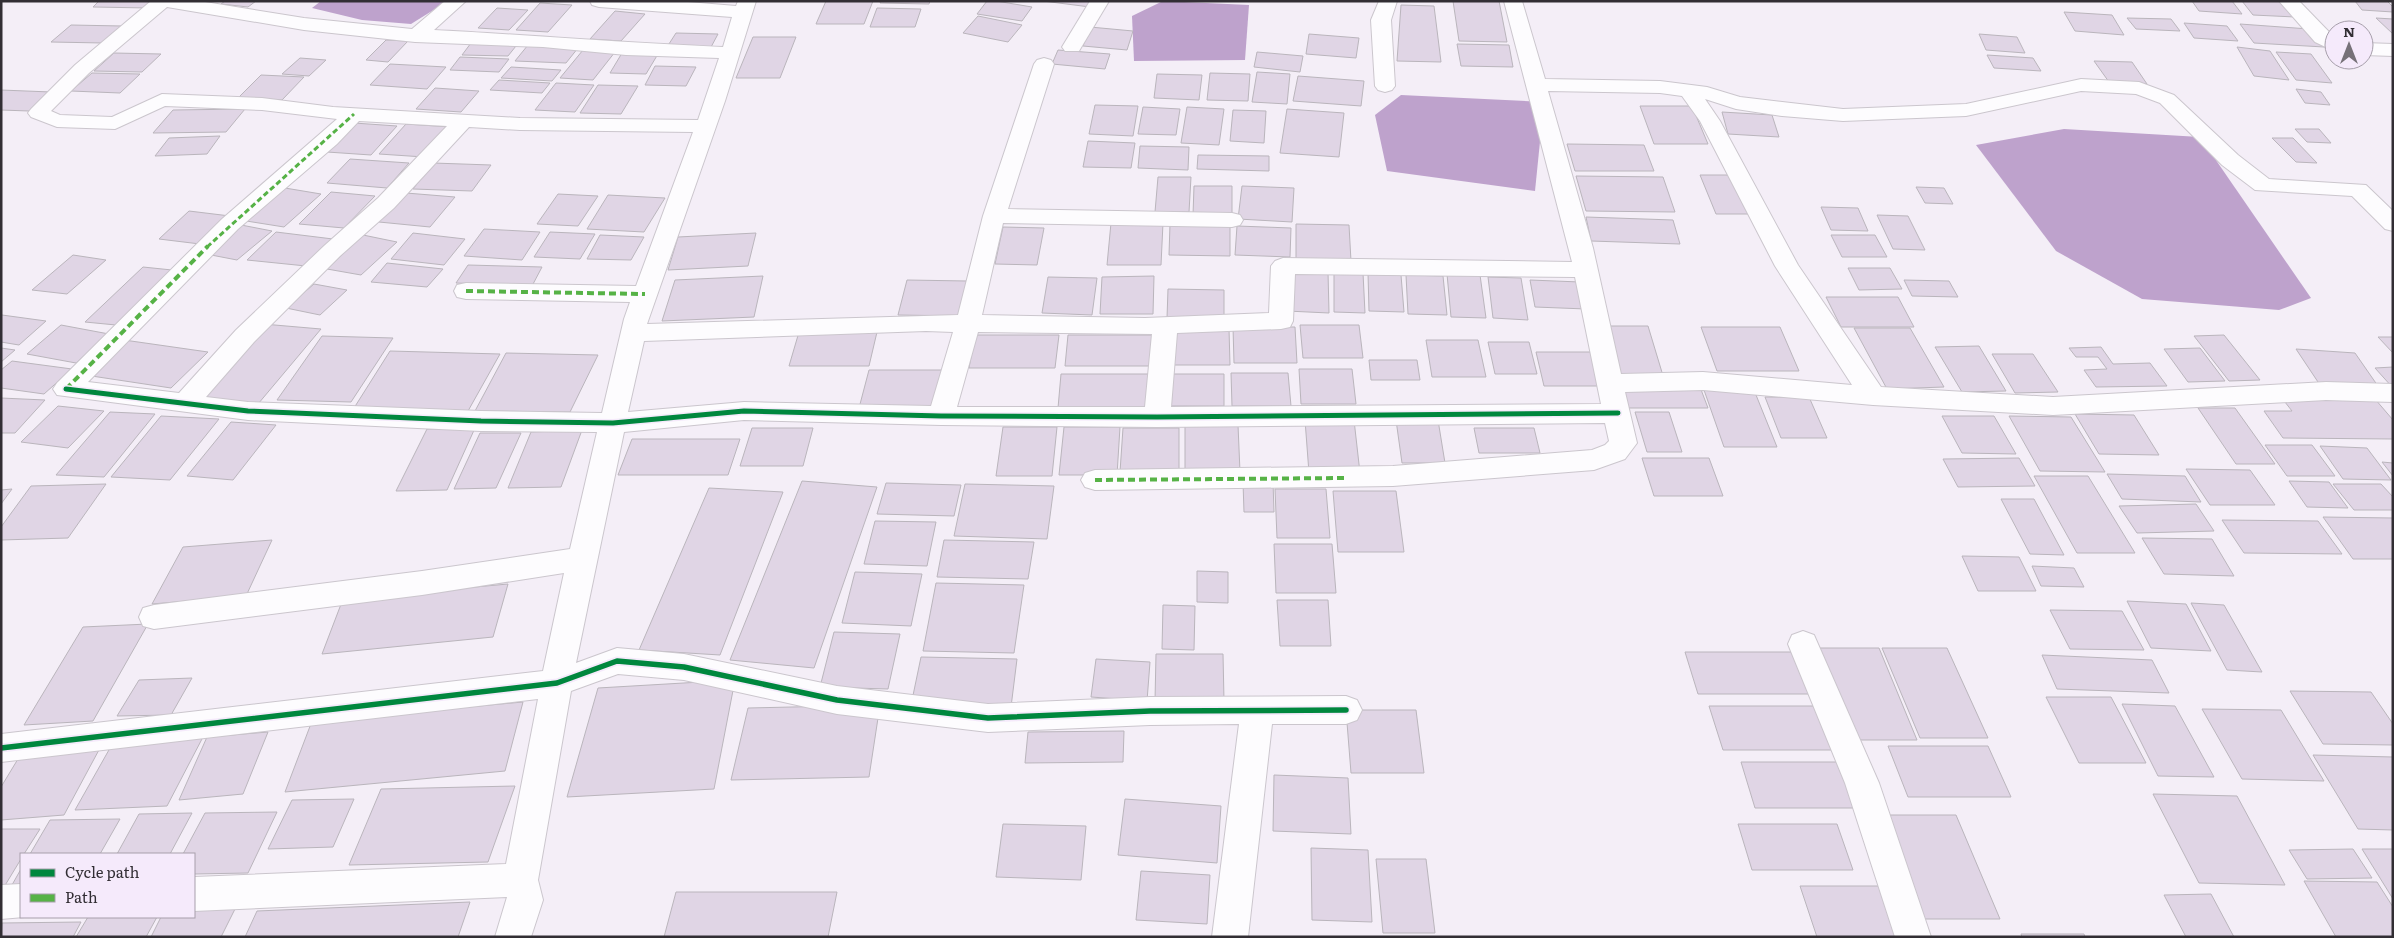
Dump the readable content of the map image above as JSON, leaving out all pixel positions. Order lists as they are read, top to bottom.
{
  "legend": ["Cycle path", "Path"],
  "north": "top"
}
